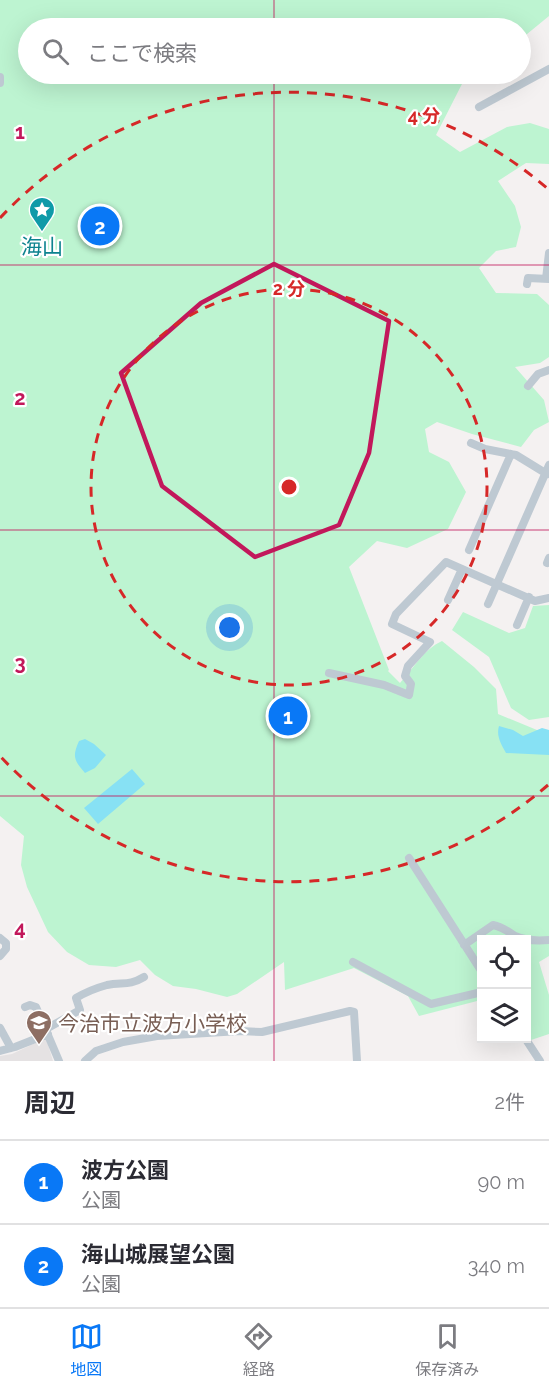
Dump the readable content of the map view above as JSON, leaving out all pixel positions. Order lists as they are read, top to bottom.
{
  "places": {
    "place": ["海山"],
    "school or university": ["今治市立波方小学校"]
  },
  "page": {
    "search": "ここで検索",
    "pins": ["2", "1"],
    "heading": ["周辺", "2件"],
    "list": [
      {
        "mark": "1",
        "name": "波方公園",
        "note": "公園",
        "value": "90 m"
      },
      {
        "mark": "2",
        "name": "海山城展望公園",
        "note": "公園",
        "value": "340 m"
      }
    ],
    "nav": ["地図", "経路", "保存済み"]
  },
  "grid": {
    "rows": [
      "1",
      "2",
      "3",
      "4"
    ]
  },
  "rings": ["4 分", "2 分"]
}
